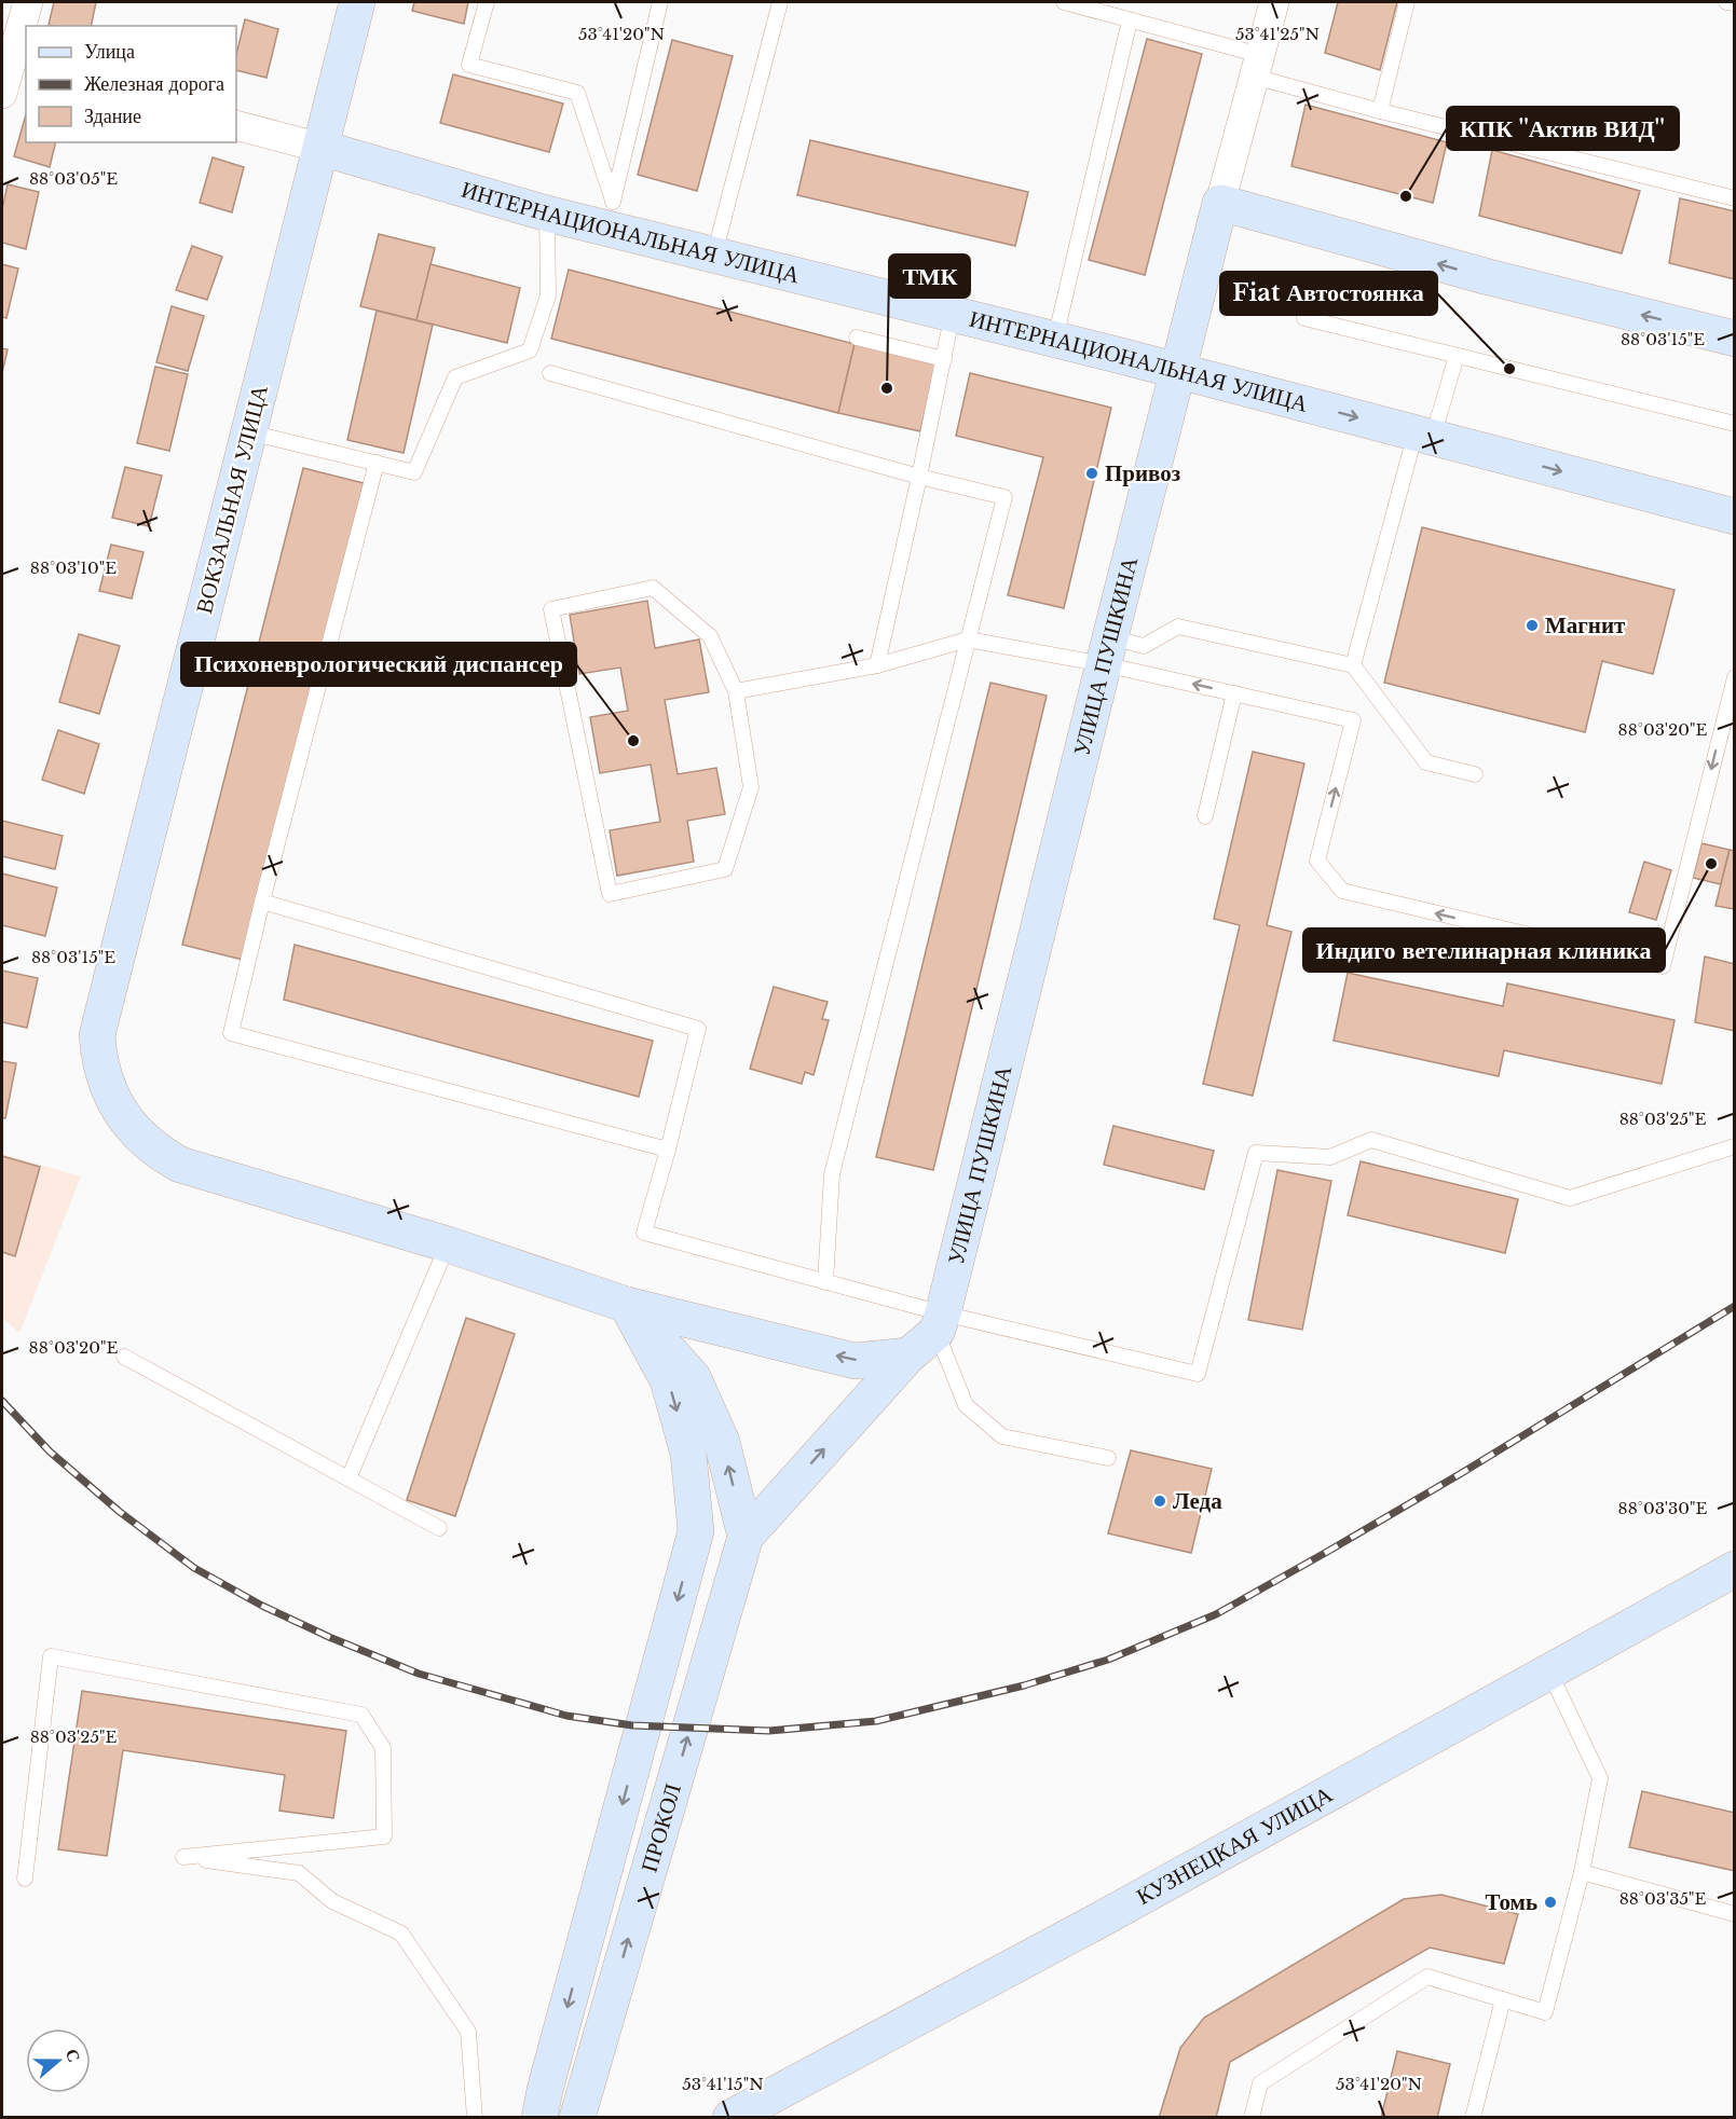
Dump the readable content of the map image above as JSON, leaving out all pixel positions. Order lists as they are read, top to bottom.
{
  "streets": {
    "main road": [
      "ИНТЕРНАЦИОНАЛЬНАЯ УЛИЦА",
      "ВОКЗАЛЬНАЯ УЛИЦА",
      "УЛИЦА ПУШКИНА",
      "ПРОКОЛ",
      "КУЗНЕЦКАЯ УЛИЦА"
    ]
  },
  "crossings": [
    ["ИНТЕРНАЦИОНАЛЬНАЯ УЛИЦА", "ВОКЗАЛЬНАЯ УЛИЦА"],
    ["ИНТЕРНАЦИОНАЛЬНАЯ УЛИЦА", "УЛИЦА ПУШКИНА"]
  ],
  "places": [
    "КПК ''Актив ВИД''",
    "Fiat Автостоянка",
    "ТМК",
    "Привоз",
    "Магнит",
    "Психоневрологический диспансер",
    "Индиго ветелинарная клиника",
    "Леда",
    "Томь"
  ],
  "legend": ["Улица", "Железная дорога", "Здание"],
  "north": "right",
  "coordinates": [
    "53°41'20\"N",
    "53°41'25\"N",
    "88°03'05\"E",
    "88°03'15\"E",
    "88°03'10\"E",
    "88°03'20\"E",
    "88°03'25\"E",
    "88°03'30\"E",
    "88°03'35\"E",
    "53°41'15\"N"
  ]
}
